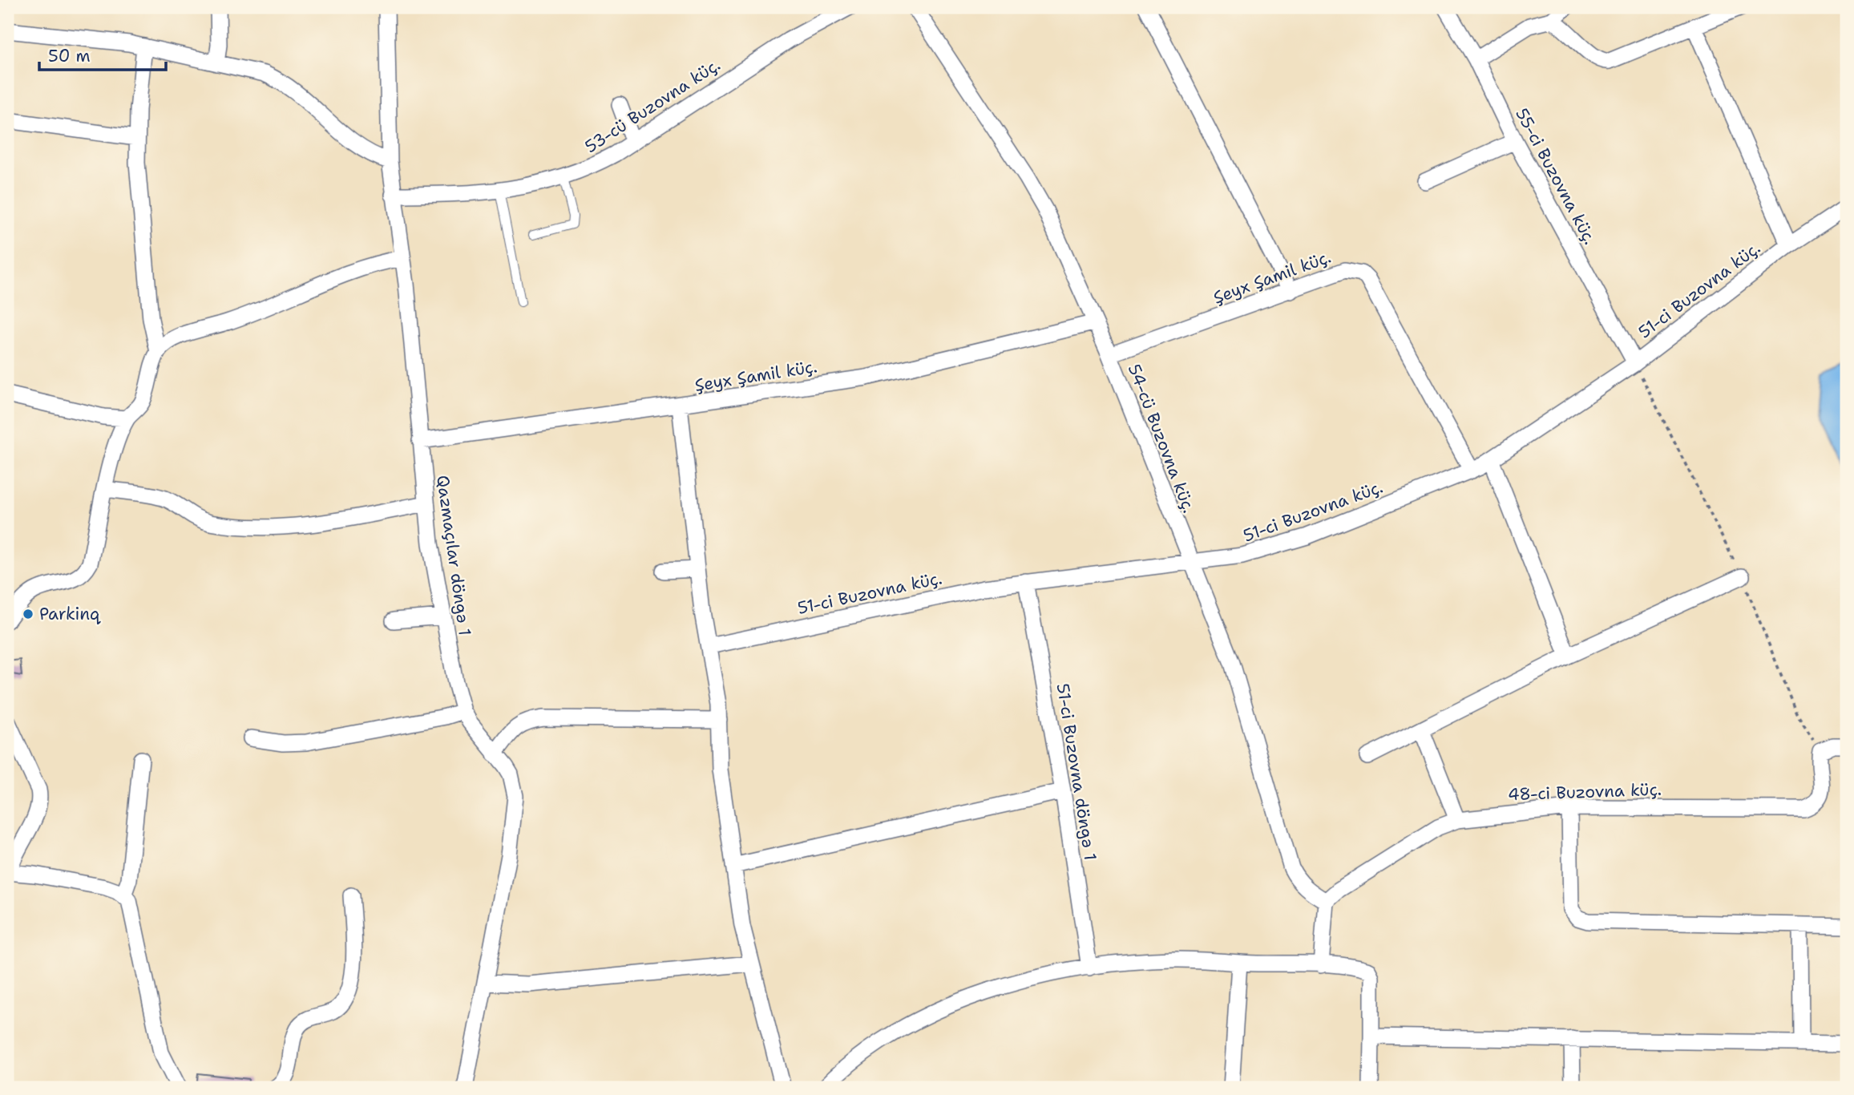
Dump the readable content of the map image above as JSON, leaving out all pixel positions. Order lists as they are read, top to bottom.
{
  "streets": {
    "street": [
      "53-cü Buzovna küç.",
      "55-ci Buzovna küç.",
      "Şeyx Şamil küç.",
      "51-ci Buzovna küç.",
      "54-cü Buzovna küç.",
      "Qazmaçılar döngə 1",
      "51-ci Buzovna döngə 1",
      "48-ci Buzovna küç."
    ]
  },
  "crossings": [
    ["53-cü Buzovna küç.", "Qazmaçılar döngə 1"],
    ["55-ci Buzovna küç.", "51-ci Buzovna küç."],
    ["Şeyx Şamil küç.", "51-ci Buzovna küç."],
    ["Şeyx Şamil küç.", "54-cü Buzovna küç."],
    ["Şeyx Şamil küç.", "Qazmaçılar döngə 1"],
    ["51-ci Buzovna küç.", "54-cü Buzovna küç."],
    ["51-ci Buzovna küç.", "51-ci Buzovna döngə 1"],
    ["54-cü Buzovna küç.", "48-ci Buzovna küç."]
  ],
  "places": ["Parkinq"],
  "scale_bar": "50 m"
}
